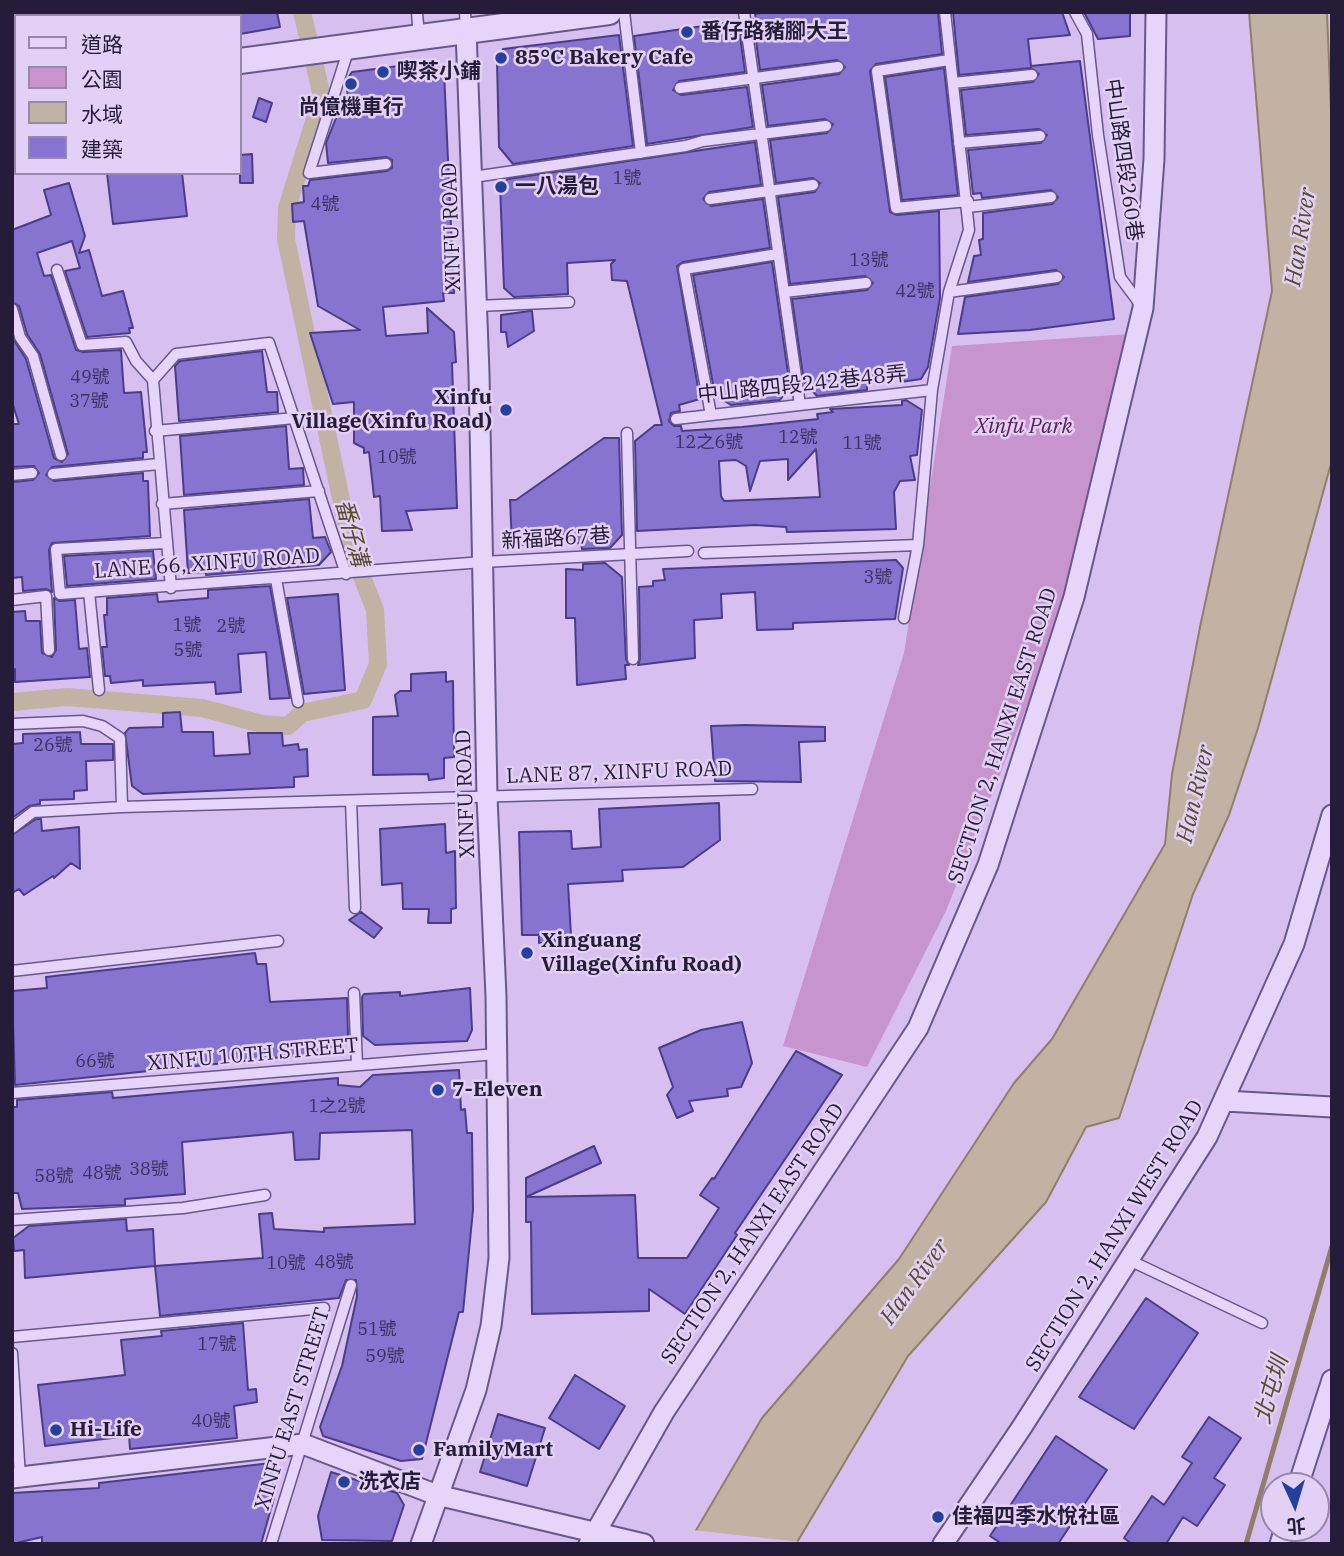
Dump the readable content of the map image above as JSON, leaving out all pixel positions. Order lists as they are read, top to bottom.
{
  "streets": {
    "street": ["XINFU ROAD", "SECTION 2, HANXI EAST ROAD", "SECTION 2, HANXI WEST ROAD"],
    "lane": [
      "中山路四段260巷",
      "中山路四段242巷48弄",
      "新福路67巷",
      "LANE 66, XINFU ROAD",
      "LANE 87, XINFU ROAD",
      "XINFU 10TH STREET",
      "XINFU EAST STREET"
    ]
  },
  "crossings": [
    ["中山路四段260巷", "SECTION 2, HANXI EAST ROAD"],
    ["XINFU ROAD", "新福路67巷"],
    ["XINFU ROAD", "LANE 66, XINFU ROAD"],
    ["XINFU ROAD", "LANE 87, XINFU ROAD"],
    ["XINFU ROAD", "XINFU 10TH STREET"],
    ["新福路67巷", "LANE 66, XINFU ROAD"]
  ],
  "water": ["Han River", "番仔溝", "北屯圳"],
  "parks": ["Xinfu Park"],
  "places": [
    "番仔路豬腳大王",
    "85°C Bakery Cafe",
    "喫茶小鋪",
    "尚億機車行",
    "一八湯包",
    "Xinfu Village(Xinfu Road)",
    "Xinguang Village(Xinfu Road)",
    "7-Eleven",
    "Hi-Life",
    "FamilyMart",
    "洗衣店",
    "佳福四季水悅社區"
  ],
  "house_numbers": [
    "1號",
    "4號",
    "13號",
    "42號",
    "49號",
    "37號",
    "12號",
    "12之6號",
    "11號",
    "10號",
    "3號",
    "1號",
    "2號",
    "5號",
    "26號",
    "66號",
    "1之2號",
    "38號",
    "48號",
    "58號",
    "48號",
    "10號",
    "51號",
    "17號",
    "59號",
    "40號"
  ],
  "legend": [
    "道路",
    "公園",
    "水域",
    "建築"
  ],
  "north": "bottom"
}
